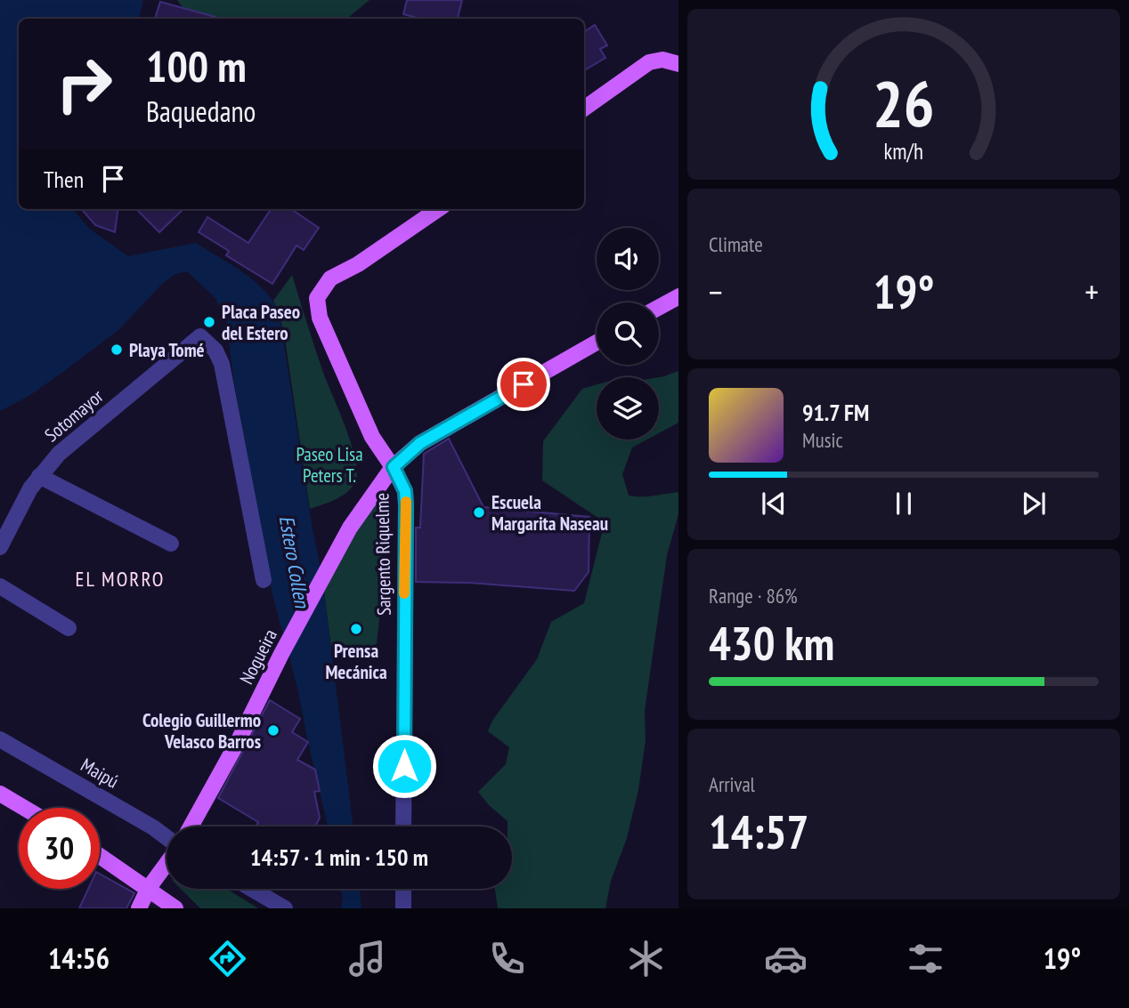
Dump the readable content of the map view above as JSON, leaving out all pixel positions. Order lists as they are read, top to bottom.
{
  "streets": {
    "main road": ["Sargento Riquelme", "Nogueira"],
    "street": ["Sotomayor", "Maipú"]
  },
  "crossings": [
    ["Sargento Riquelme", "Nogueira"]
  ],
  "districts": ["EL MORRO"],
  "water": ["Estero Collen"],
  "parks": ["Paseo Lisa Peters T."],
  "places": [
    "Placa Paseo del Estero",
    "Playa Tomé",
    "Escuela Margarita Naseau",
    "Prensa Mecánica",
    "Colegio Guillermo Velasco Barros"
  ],
  "page": {
    "turn": ["100 m", "Baquedano"],
    "then": "Then",
    "tile": [
      "Climate",
      ["Range · 86%", "430 km"],
      ["Arrival", "14:57"]
    ],
    "heat": ["−", "19°", "+"],
    "song": ["91.7 FM", "Music"],
    "limit": "30",
    "trip": "14:57 · 1 min · 150 m",
    "tabs": ["14:56", "19°"],
    "gauge": ["26", "km/h"]
  }
}
